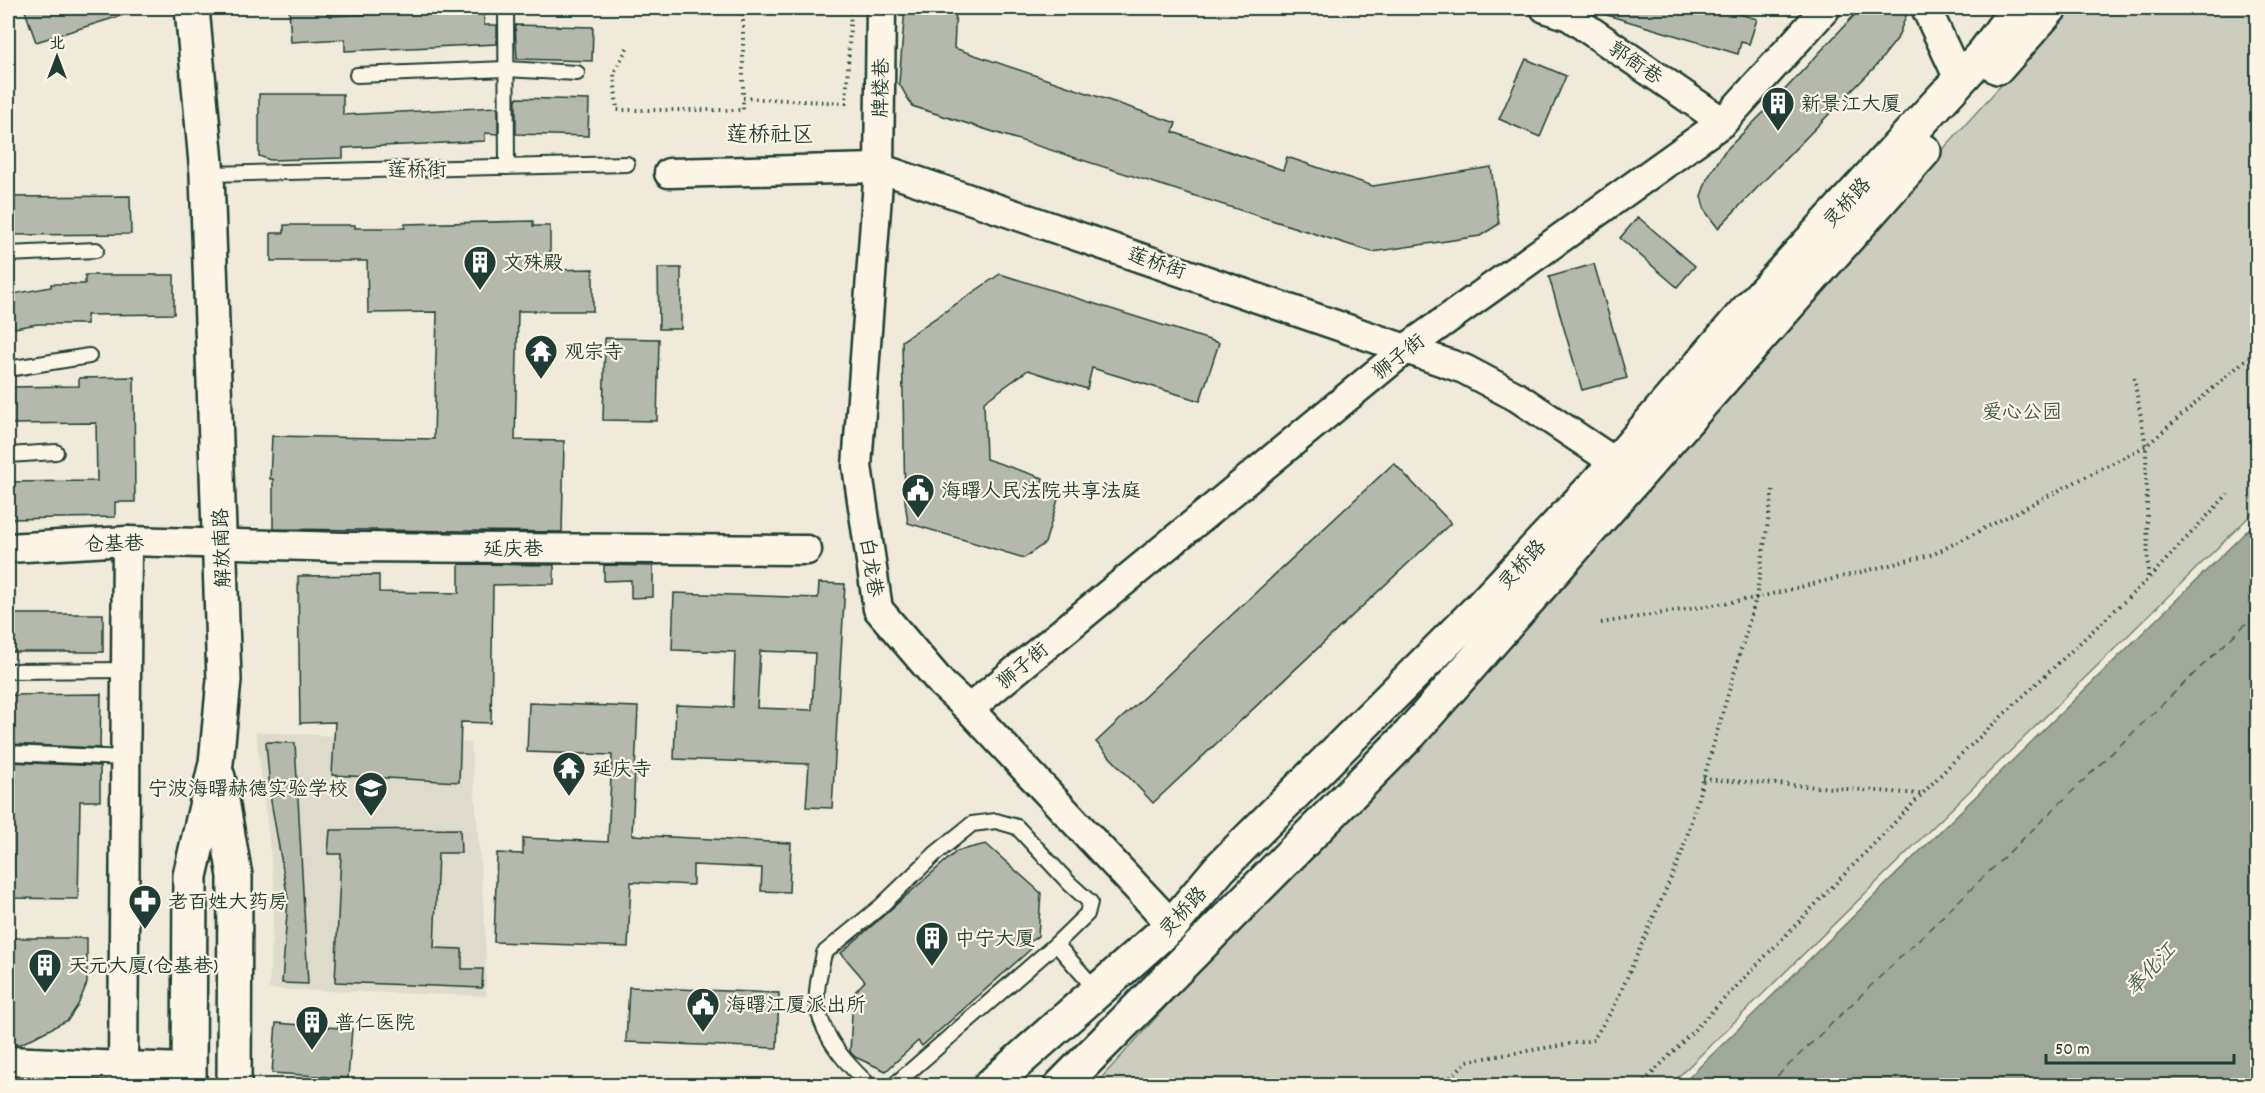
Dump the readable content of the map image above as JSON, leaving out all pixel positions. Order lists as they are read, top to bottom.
{
  "streets": {
    "main road": ["灵桥路", "解放南路"],
    "street": [
      "郭衙巷",
      "牌楼巷",
      "莲桥街",
      "狮子街",
      "仓基巷",
      "延庆巷",
      "白龙巷"
    ]
  },
  "crossings": [
    ["郭衙巷", "狮子街"],
    ["牌楼巷", "莲桥街"],
    ["牌楼巷", "白龙巷"],
    ["莲桥街", "灵桥路"],
    ["莲桥街", "狮子街"],
    ["莲桥街", "解放南路"],
    ["莲桥街", "白龙巷"],
    ["灵桥路", "白龙巷"],
    ["狮子街", "白龙巷"],
    ["仓基巷", "解放南路"],
    ["仓基巷", "延庆巷"],
    ["解放南路", "延庆巷"]
  ],
  "districts": ["莲桥社区"],
  "water": ["奉化江"],
  "parks": ["爱心公园"],
  "places": {
    "building": [
      "新景江大厦",
      "文殊殿",
      "中宁大厦",
      "天元大厦(仓基巷)",
      "普仁医院"
    ],
    "temple": ["观宗寺", "延庆寺"],
    "public building": ["海曙人民法院共享法庭", "海曙江厦派出所"],
    "school or university": ["宁波海曙赫德实验学校"],
    "pharmacy": ["老百姓大药房"]
  },
  "scale_bar": "50 m",
  "north": "top"
}
